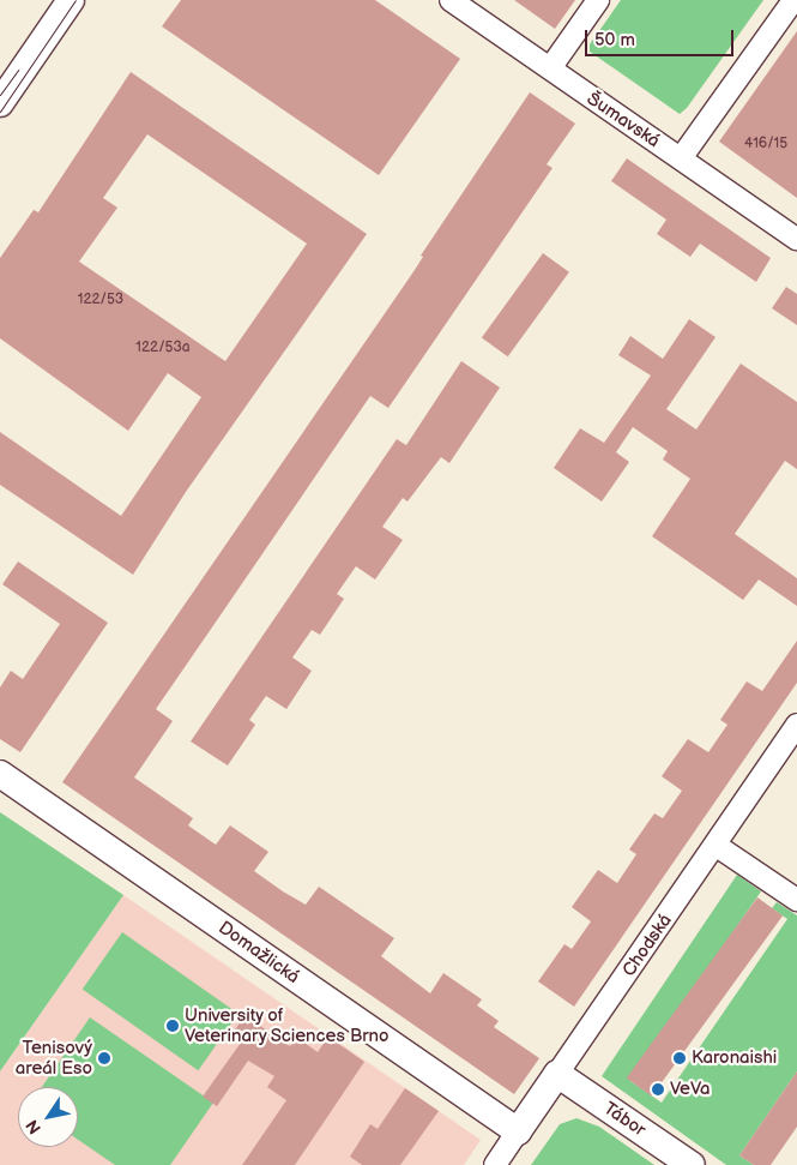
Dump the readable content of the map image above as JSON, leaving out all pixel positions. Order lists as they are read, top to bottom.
{
  "streets": {
    "street": [
      "Šumavská",
      "Chodská",
      "Domažlická",
      "Tábor"
    ]
  },
  "crossings": [
    ["Chodská", "Domažlická"],
    ["Chodská", "Tábor"]
  ],
  "places": [
    "University of Veterinary Sciences Brno",
    "Tenisový areál Eso",
    "Karonaishi",
    "VeVa"
  ],
  "house_numbers": ["416/15", "122/53", "122/53a"],
  "scale_bar": "50 m",
  "north": "bottom left"
}
